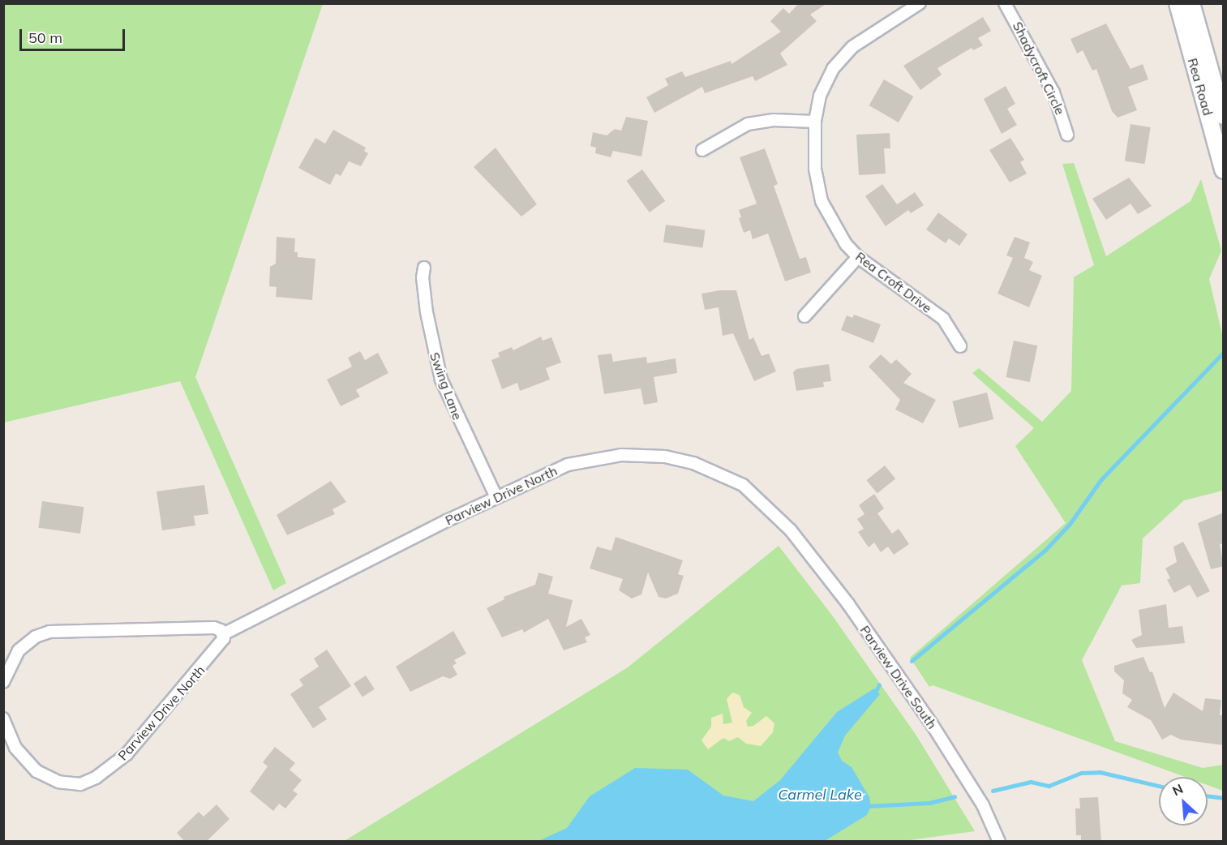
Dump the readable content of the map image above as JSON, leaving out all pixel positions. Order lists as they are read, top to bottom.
{
  "streets": {
    "main road": ["Rea Road"],
    "street": [
      "Shadycroft Circle",
      "Rea Croft Drive",
      "Swing Lane",
      "Parview Drive North",
      "Parview Drive South"
    ]
  },
  "crossings": [
    ["Swing Lane", "Parview Drive North"],
    ["Parview Drive North", "Parview Drive South"]
  ],
  "water": ["Carmel Lake"],
  "scale_bar": "50 m",
  "north": "top left"
}
